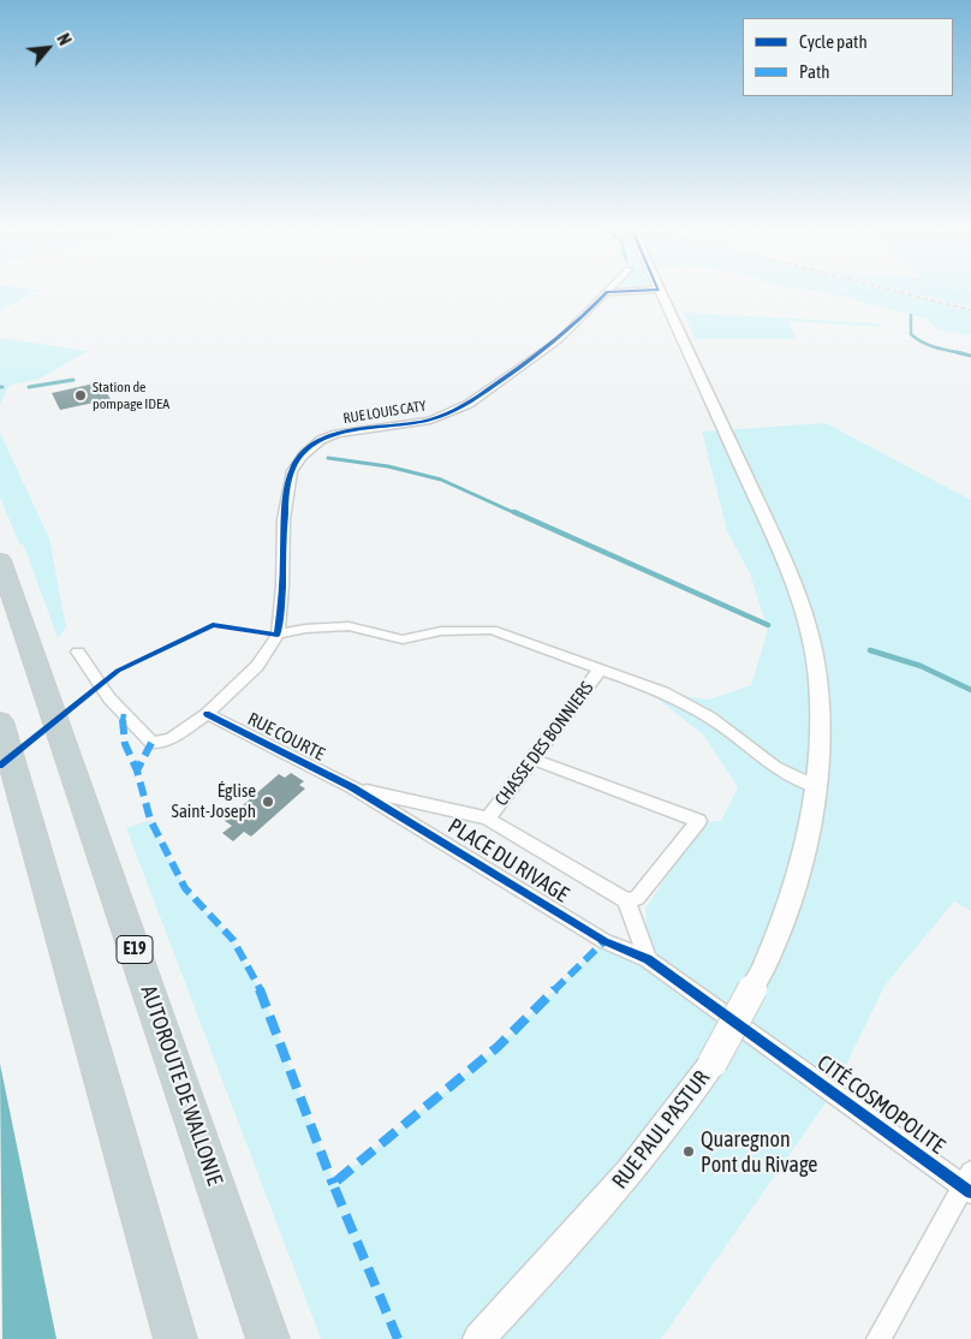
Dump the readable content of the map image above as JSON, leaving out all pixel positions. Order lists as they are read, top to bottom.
{
  "streets": {
    "highway": ["E19", "AUTOROUTE DE WALLONIE"],
    "main road": ["RUE PAUL PASTUR"],
    "street": [
      "RUE LOUIS CATY",
      "RUE COURTE",
      "CHASSE DES BONNIERS",
      "PLACE DU RIVAGE",
      "CITÉ COSMOPOLITE"
    ]
  },
  "crossings": [
    ["RUE LOUIS CATY", "RUE COURTE"],
    ["RUE LOUIS CATY", "CHASSE DES BONNIERS"],
    ["RUE COURTE", "PLACE DU RIVAGE"],
    ["CHASSE DES BONNIERS", "PLACE DU RIVAGE"],
    ["CHASSE DES BONNIERS", "RUE PAUL PASTUR"],
    ["PLACE DU RIVAGE", "CITÉ COSMOPOLITE"]
  ],
  "places": ["Station de pompage IDEA", "Église Saint-Joseph", "Quaregnon Pont du Rivage"],
  "legend": ["Cycle path", "Path"],
  "north": "top right"
}
